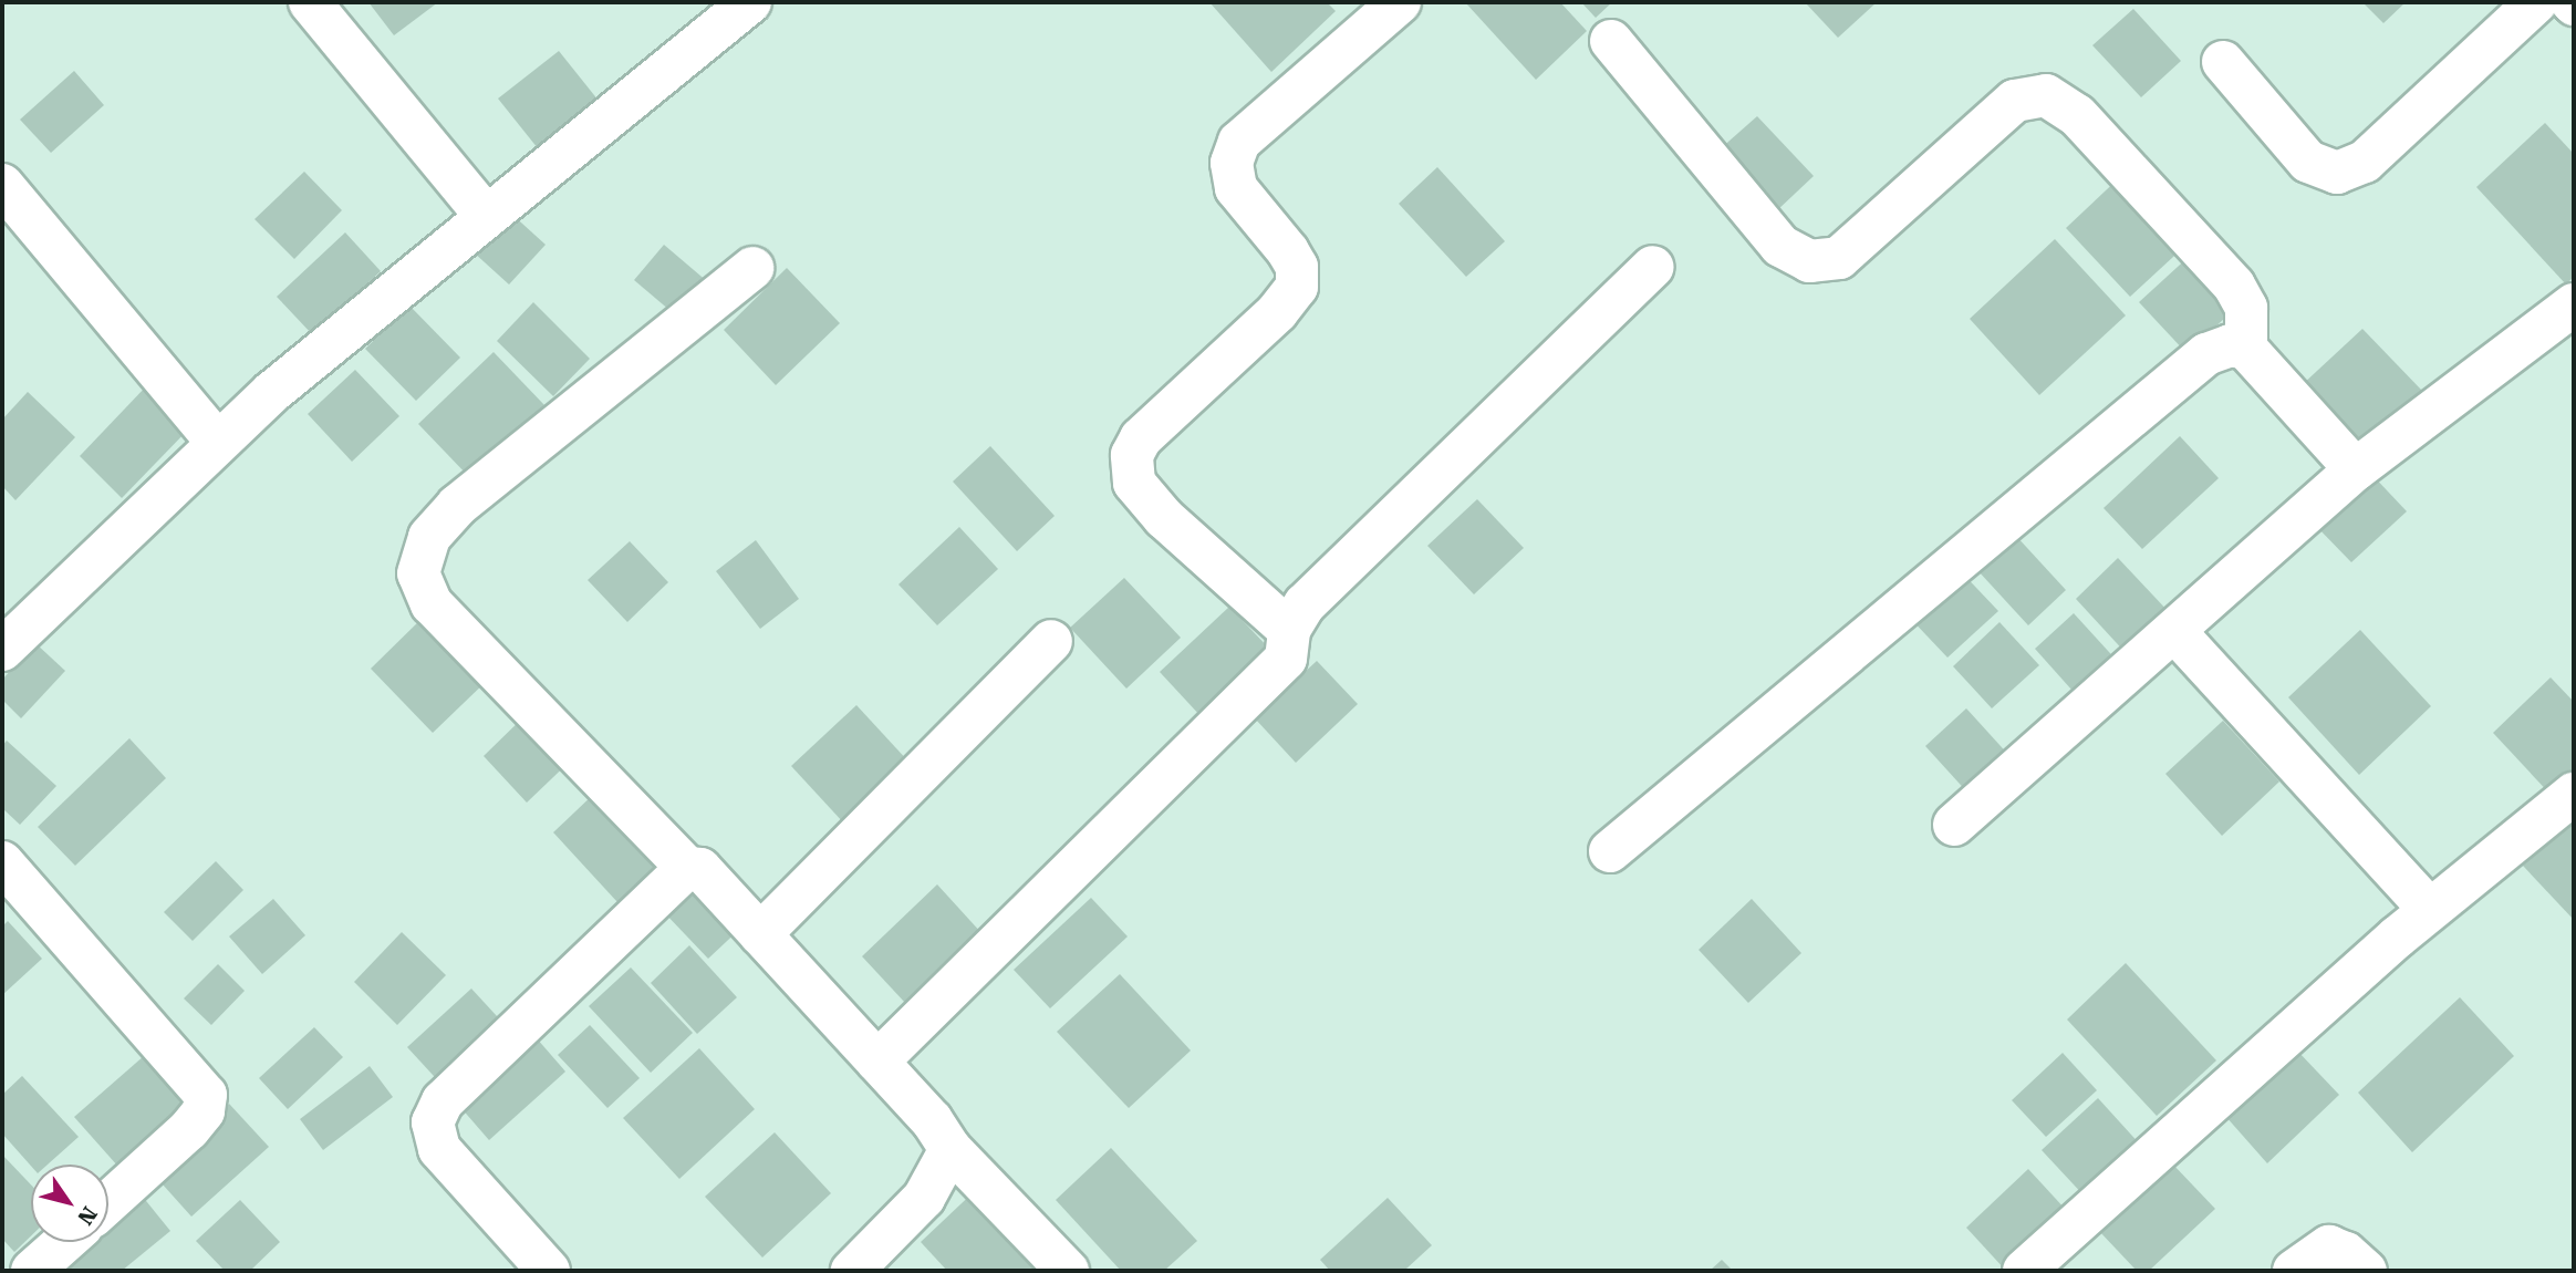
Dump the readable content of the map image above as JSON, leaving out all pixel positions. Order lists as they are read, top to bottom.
{
  "north": "bottom right"
}
